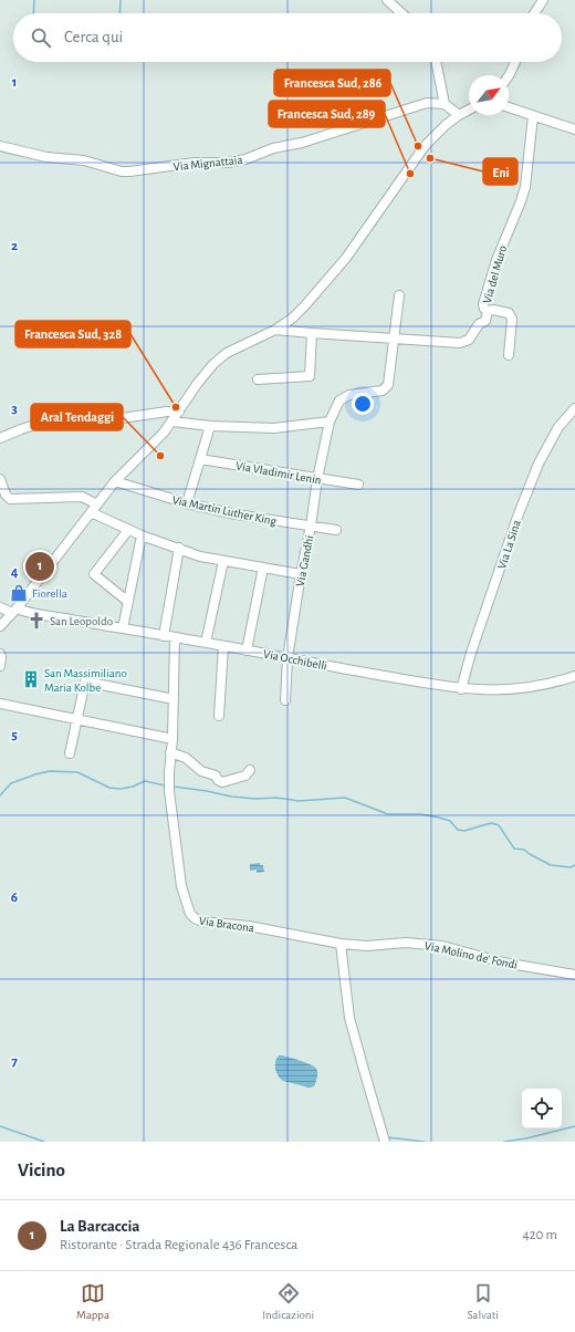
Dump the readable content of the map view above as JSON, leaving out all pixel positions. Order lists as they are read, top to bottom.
{
  "streets": {
    "street": [
      "Via Mignattaia",
      "Via del Muro",
      "Via Vladimir Lenin",
      "Via Martin Luther King",
      "Via La Sina",
      "Via Gandhi",
      "Via Occhibelli",
      "Via Bracona",
      "Via Molino de' Fondi"
    ]
  },
  "crossings": [
    ["Via del Muro", "Via Gandhi"],
    ["Via Vladimir Lenin", "Via Gandhi"],
    ["Via Martin Luther King", "Via Gandhi"],
    ["Via La Sina", "Via Occhibelli"],
    ["Via Gandhi", "Via Occhibelli"],
    ["Via Occhibelli", "Via Bracona"],
    ["Via Bracona", "Via Molino de' Fondi"]
  ],
  "places": {
    "other": [
      "Francesca Sud, 286",
      "Eni",
      "Francesca Sud, 289",
      "Francesca Sud, 328",
      "Aral Tendaggi"
    ],
    "shop": ["Fiorella"],
    "church": ["San Leopoldo"],
    "building": ["San Massimiliano Maria Kolbe"]
  },
  "north": "top right",
  "page": {
    "search": "Cerca qui",
    "pins": "1",
    "heading": "Vicino",
    "list": [
      {
        "mark": "1",
        "name": "La Barcaccia",
        "note": "Ristorante · Strada Regionale 436 Francesca",
        "value": "420 m"
      }
    ],
    "nav": ["Mappa", "Indicazioni", "Salvati"]
  },
  "grid": {
    "rows": [
      "1",
      "2",
      "3",
      "4",
      "5",
      "6",
      "7"
    ]
  }
}
